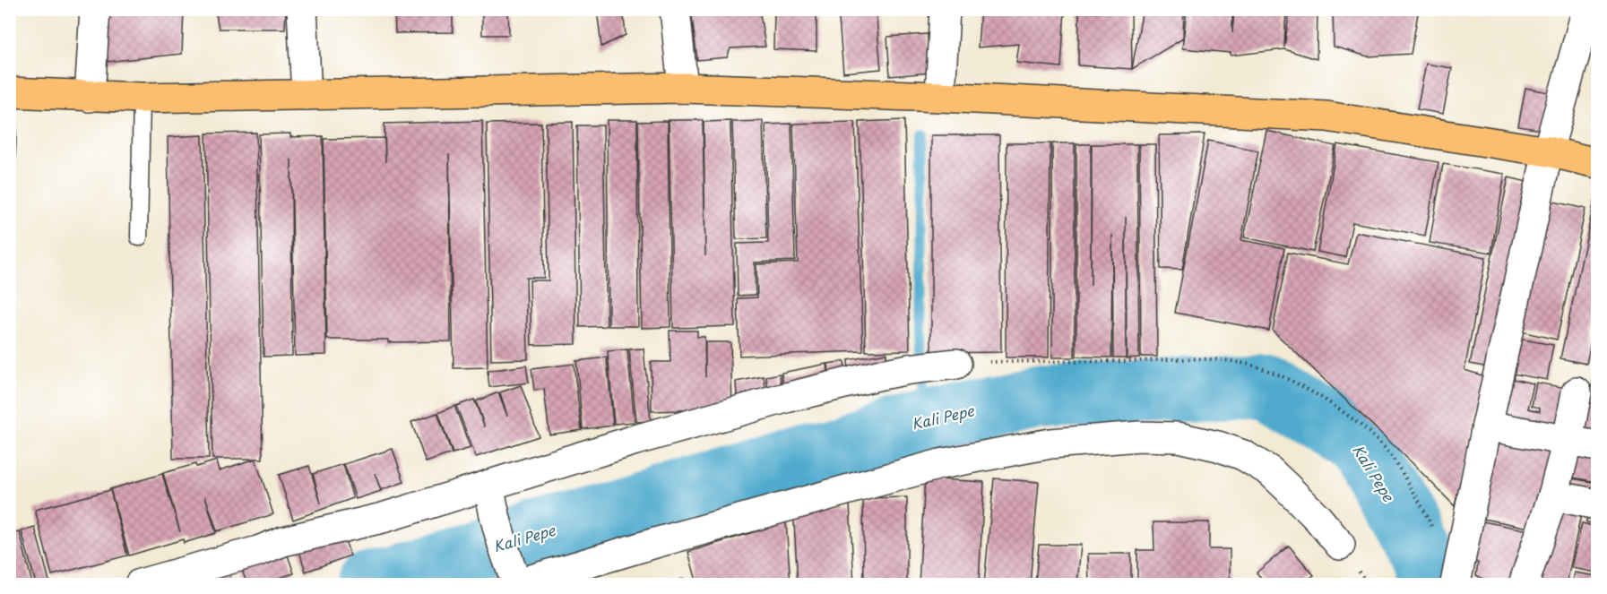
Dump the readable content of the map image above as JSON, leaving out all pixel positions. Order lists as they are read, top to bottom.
{
  "water": ["Kali Pepe"]
}
